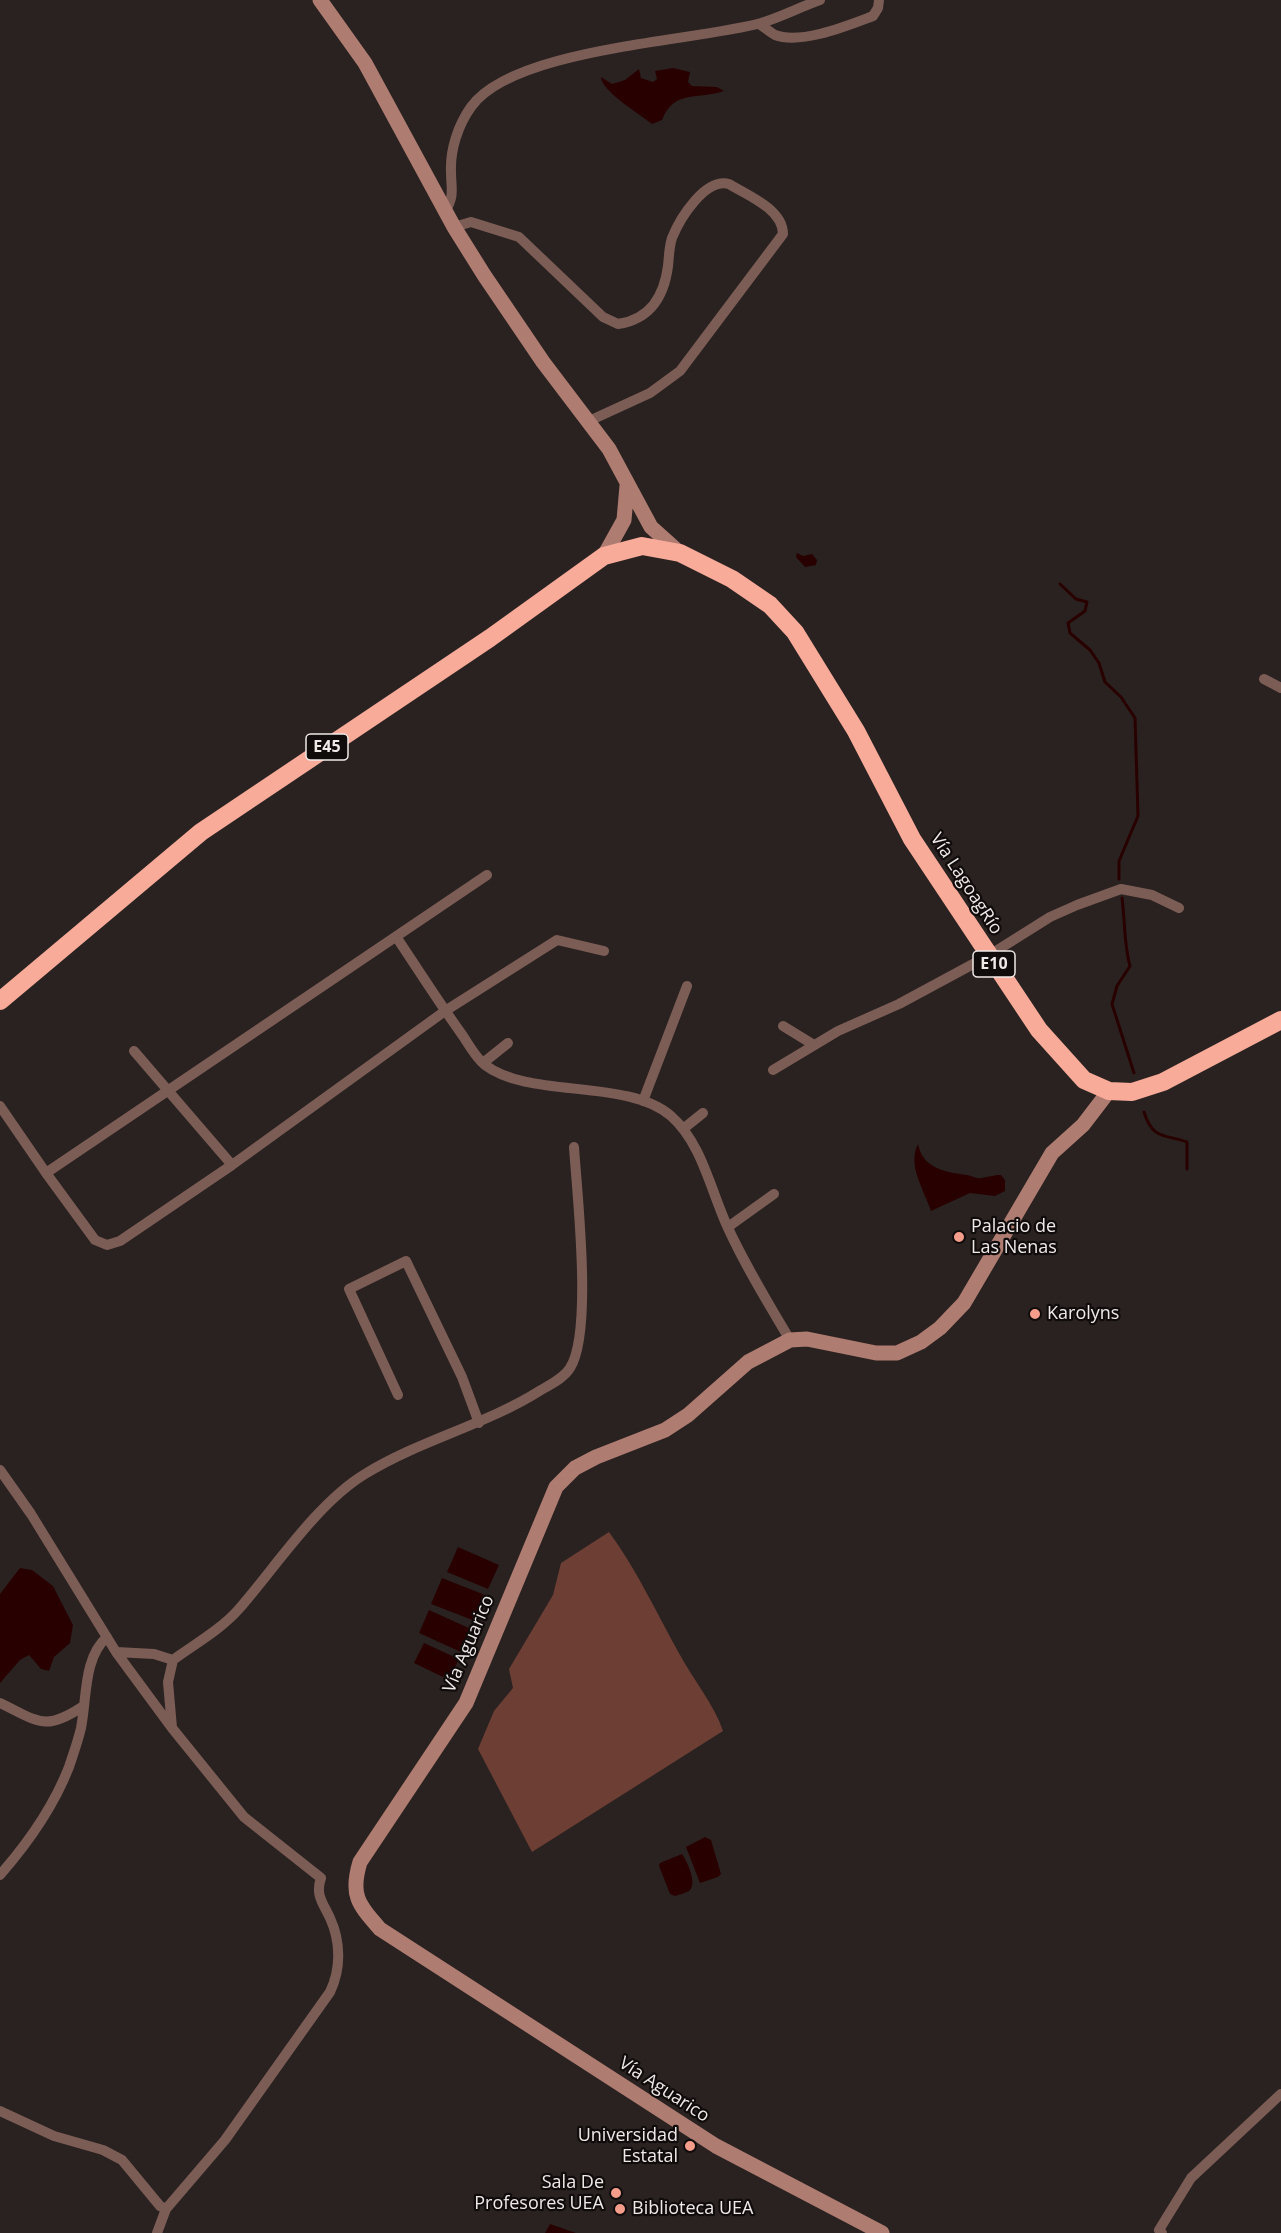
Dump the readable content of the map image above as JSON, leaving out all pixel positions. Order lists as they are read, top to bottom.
{
  "streets": {
    "highway": ["E45", "Vía LagoagRío", "E10"],
    "street": ["Vía Aguarico"]
  },
  "crossings": [
    ["E45", "Vía LagoagRío"]
  ],
  "places": [
    "Palacio de Las Nenas",
    "Karolyns",
    "Universidad Estatal",
    "Sala De Profesores UEA",
    "Biblioteca UEA"
  ]
}
